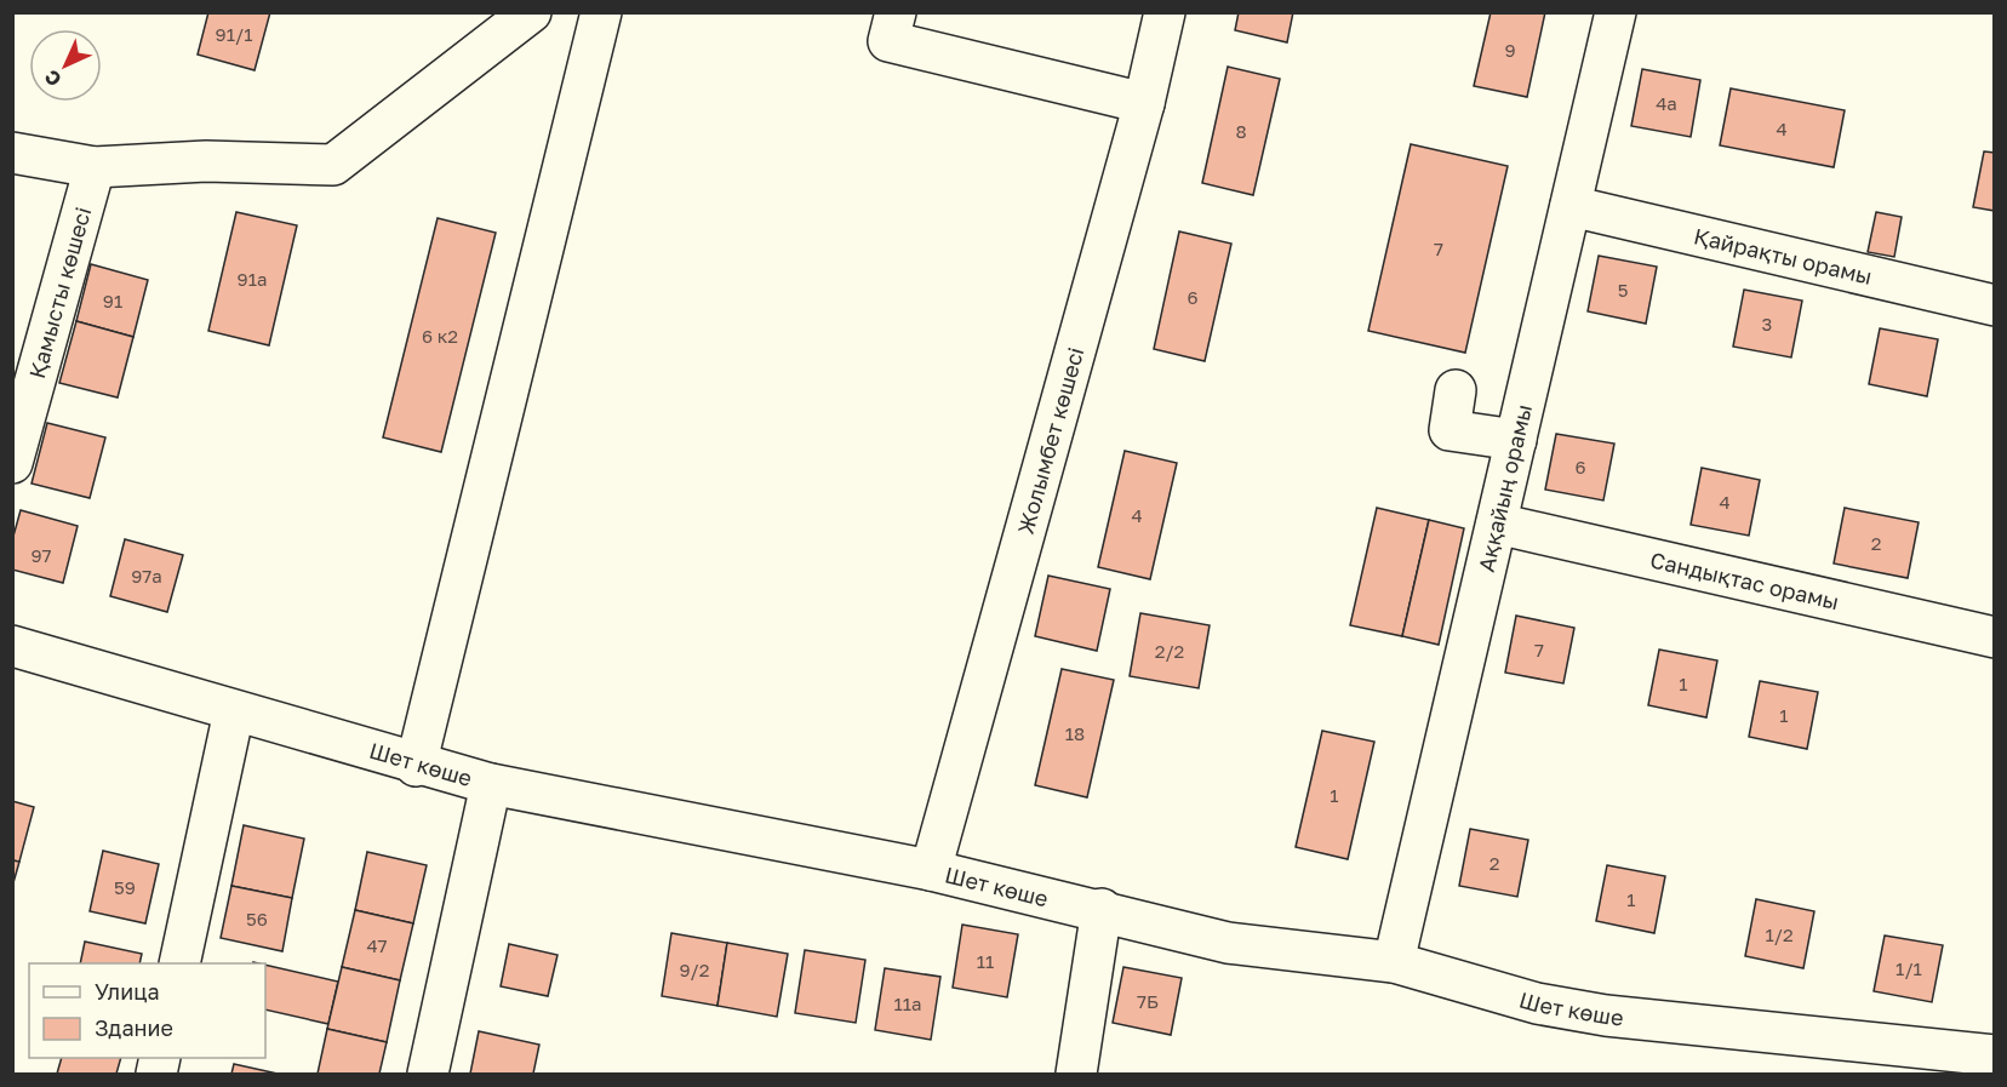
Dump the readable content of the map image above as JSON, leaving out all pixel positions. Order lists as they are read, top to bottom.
{
  "streets": {
    "street": [
      "Қайрақты орамы",
      "Қамысты көшесі",
      "Жолымбет көшесі",
      "Аққайың орамы",
      "Сандықтас орамы",
      "Шет көше"
    ]
  },
  "crossings": [
    ["Қайрақты орамы", "Аққайың орамы"],
    ["Жолымбет көшесі", "Шет көше"],
    ["Аққайың орамы", "Сандықтас орамы"],
    ["Аққайың орамы", "Шет көше"]
  ],
  "house_numbers": [
    "91/1",
    "9",
    "4а",
    "4",
    "8",
    "7",
    "91а",
    "5",
    "6",
    "91",
    "3",
    "6 к2",
    "6",
    "4",
    "4",
    "2",
    "97",
    "97а",
    "7",
    "2/2",
    "1",
    "1",
    "18",
    "1",
    "2",
    "59",
    "1",
    "56",
    "1/2",
    "47",
    "11",
    "1/1",
    "9/2",
    "7Б",
    "11а"
  ],
  "legend": ["Улица", "Здание"],
  "north": "bottom left"
}
